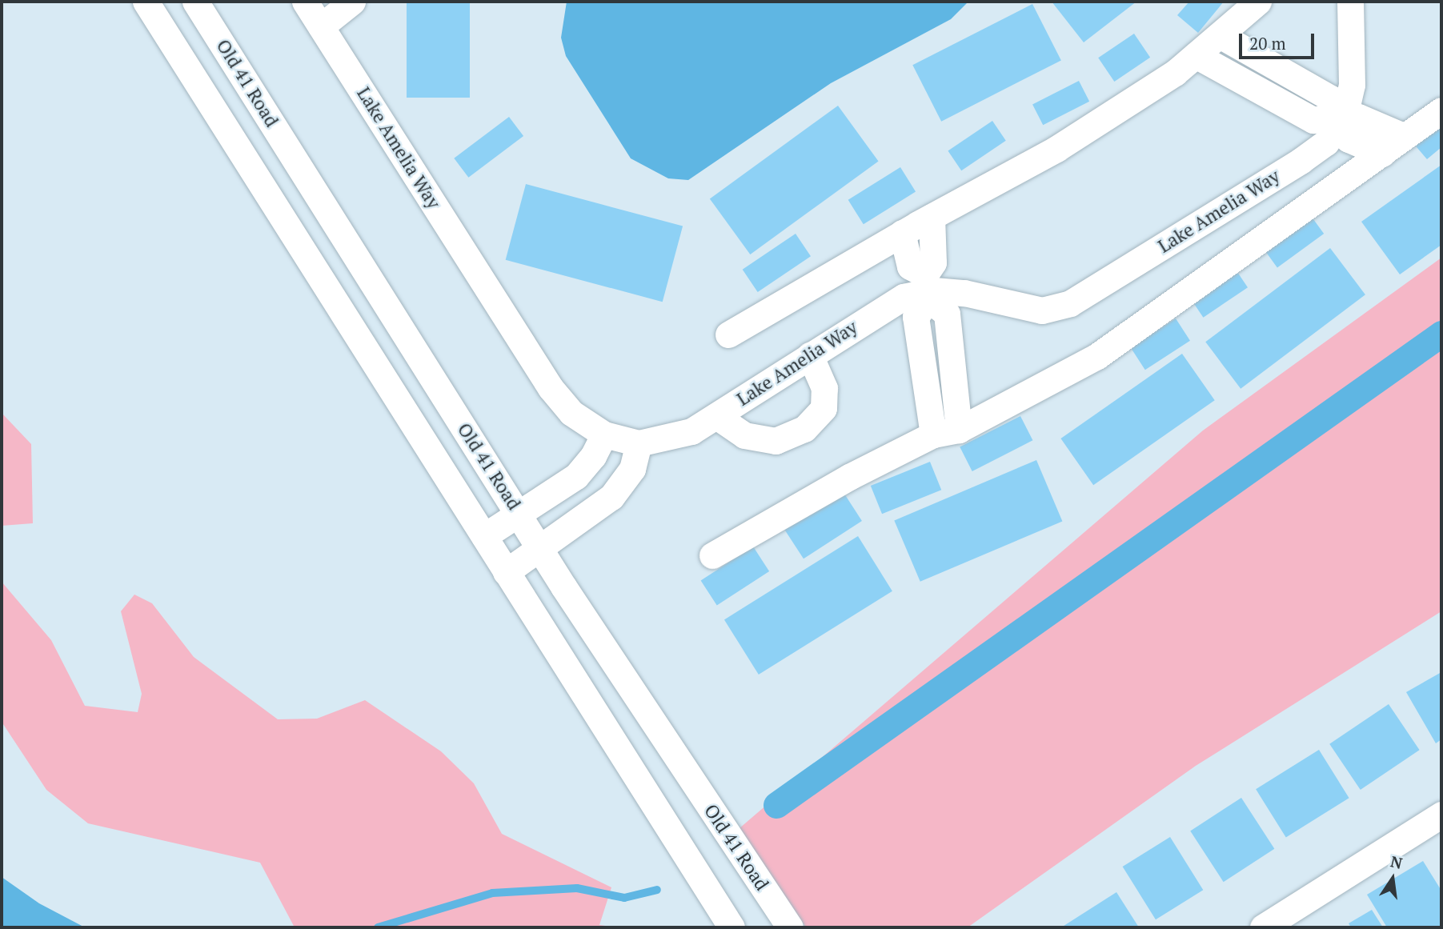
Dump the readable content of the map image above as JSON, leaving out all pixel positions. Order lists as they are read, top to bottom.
{
  "streets": {
    "street": ["Old 41 Road", "Lake Amelia Way"]
  },
  "scale_bar": "20 m",
  "north": "top"
}
